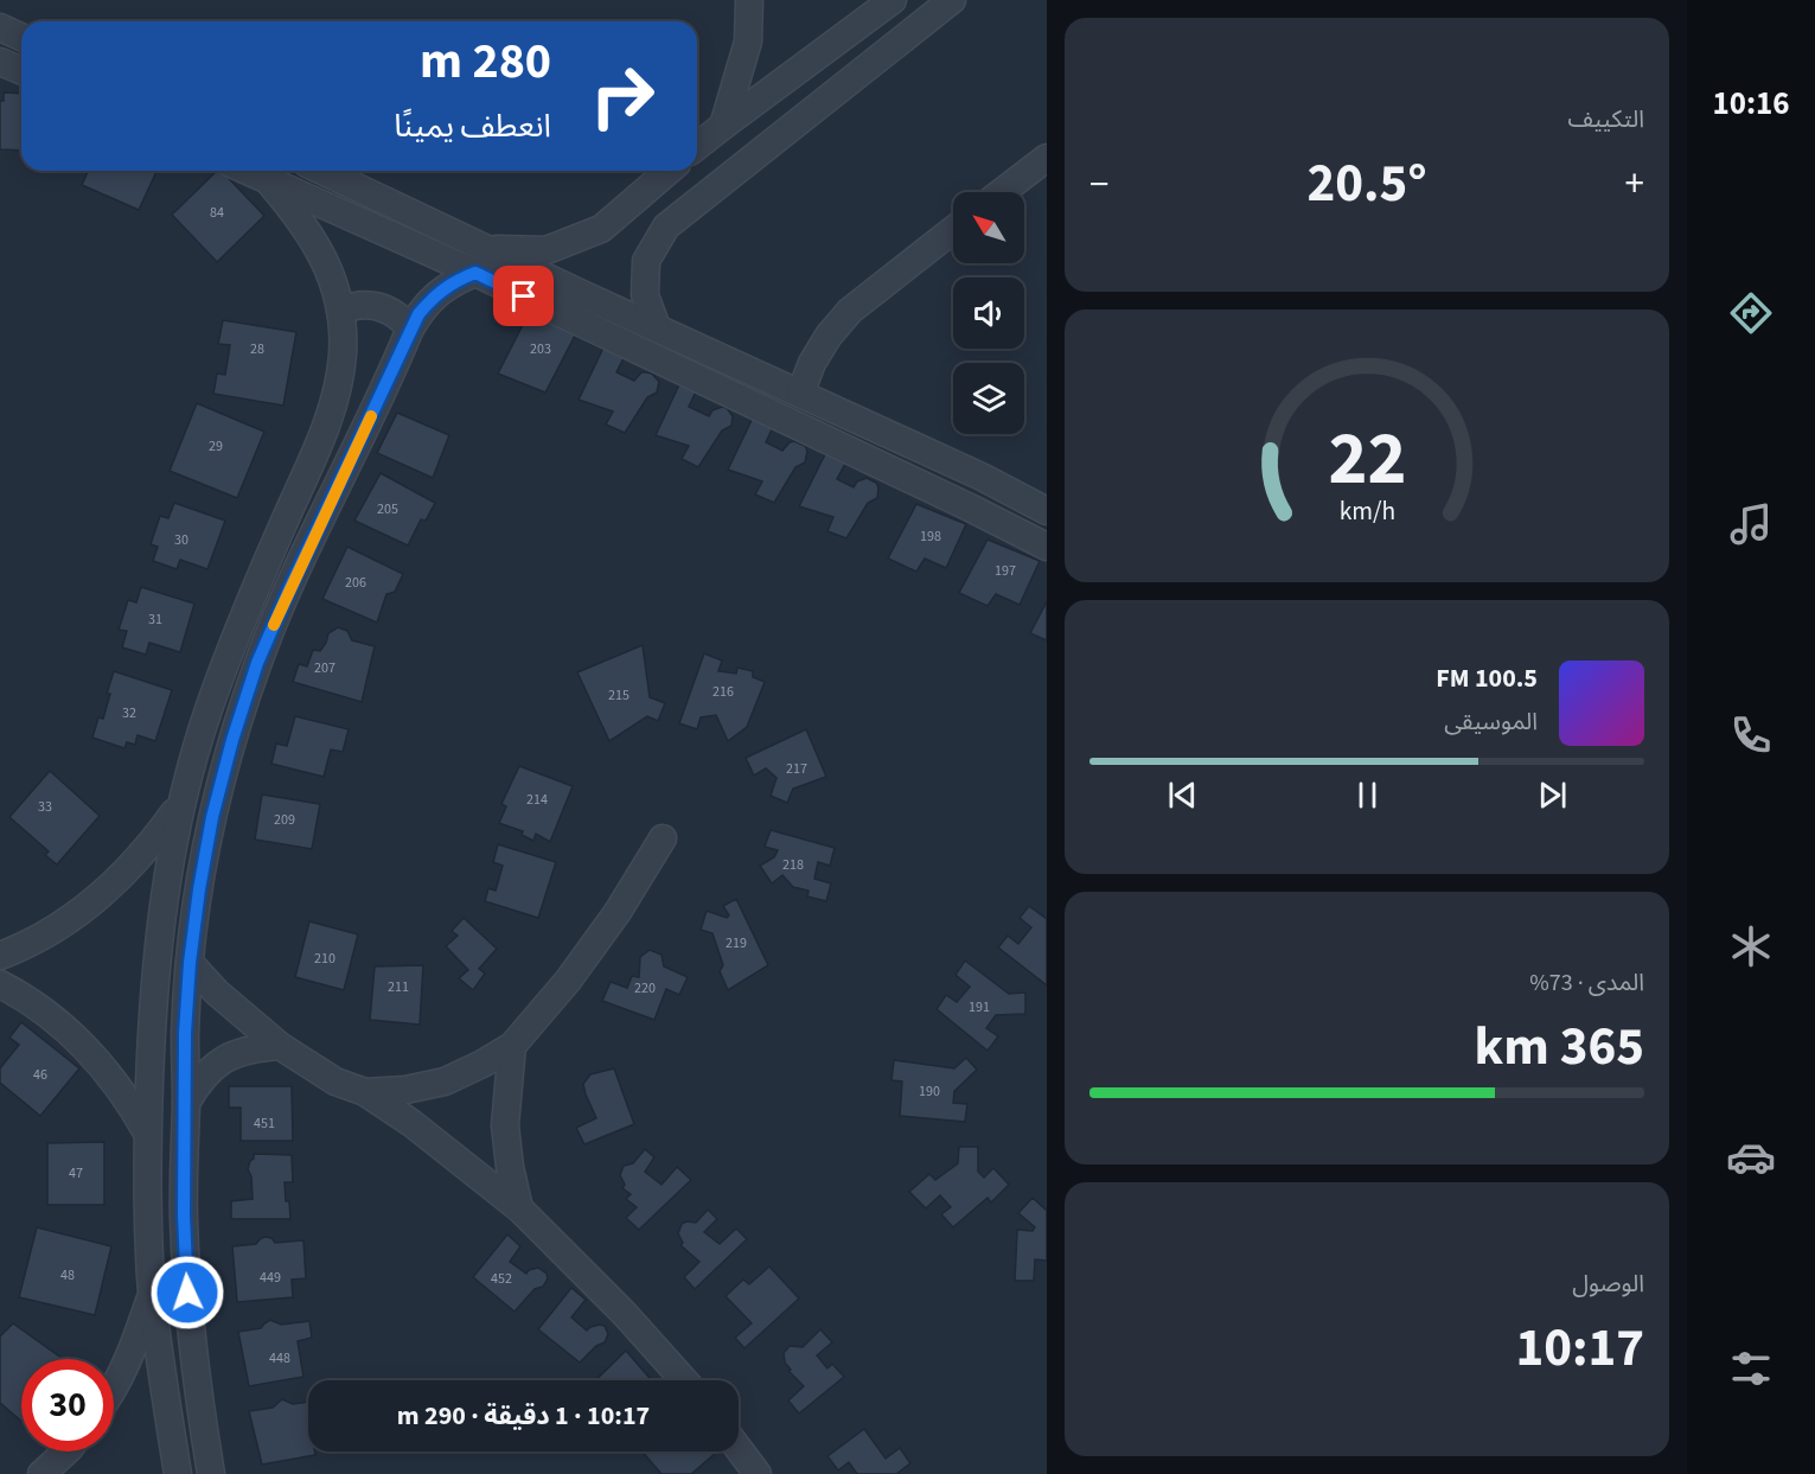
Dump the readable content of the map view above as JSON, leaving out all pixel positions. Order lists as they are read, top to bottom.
{
  "house_numbers": [
    "84",
    "28",
    "203",
    "29",
    "205",
    "198",
    "30",
    "197",
    "206",
    "31",
    "207",
    "216",
    "215",
    "32",
    "217",
    "214",
    "33",
    "209",
    "218",
    "219",
    "210",
    "211",
    "220",
    "191",
    "46",
    "190",
    "451",
    "47",
    "48",
    "449",
    "452",
    "448"
  ],
  "north": "top left",
  "page": {
    "tabs": "10:16",
    "tile": [
      "التكييف",
      ["المدى · 73%", "365 km"],
      ["الوصول", "10:17"]
    ],
    "turn": ["280 m", "انعطف يمينًا"],
    "heat": ["−", "20.5°", "+"],
    "song": ["100.5 FM", "الموسيقى"],
    "limit": "30",
    "trip": "10:17 · 1 دقيقة · 290 m",
    "gauge": ["22", "km/h"]
  }
}
